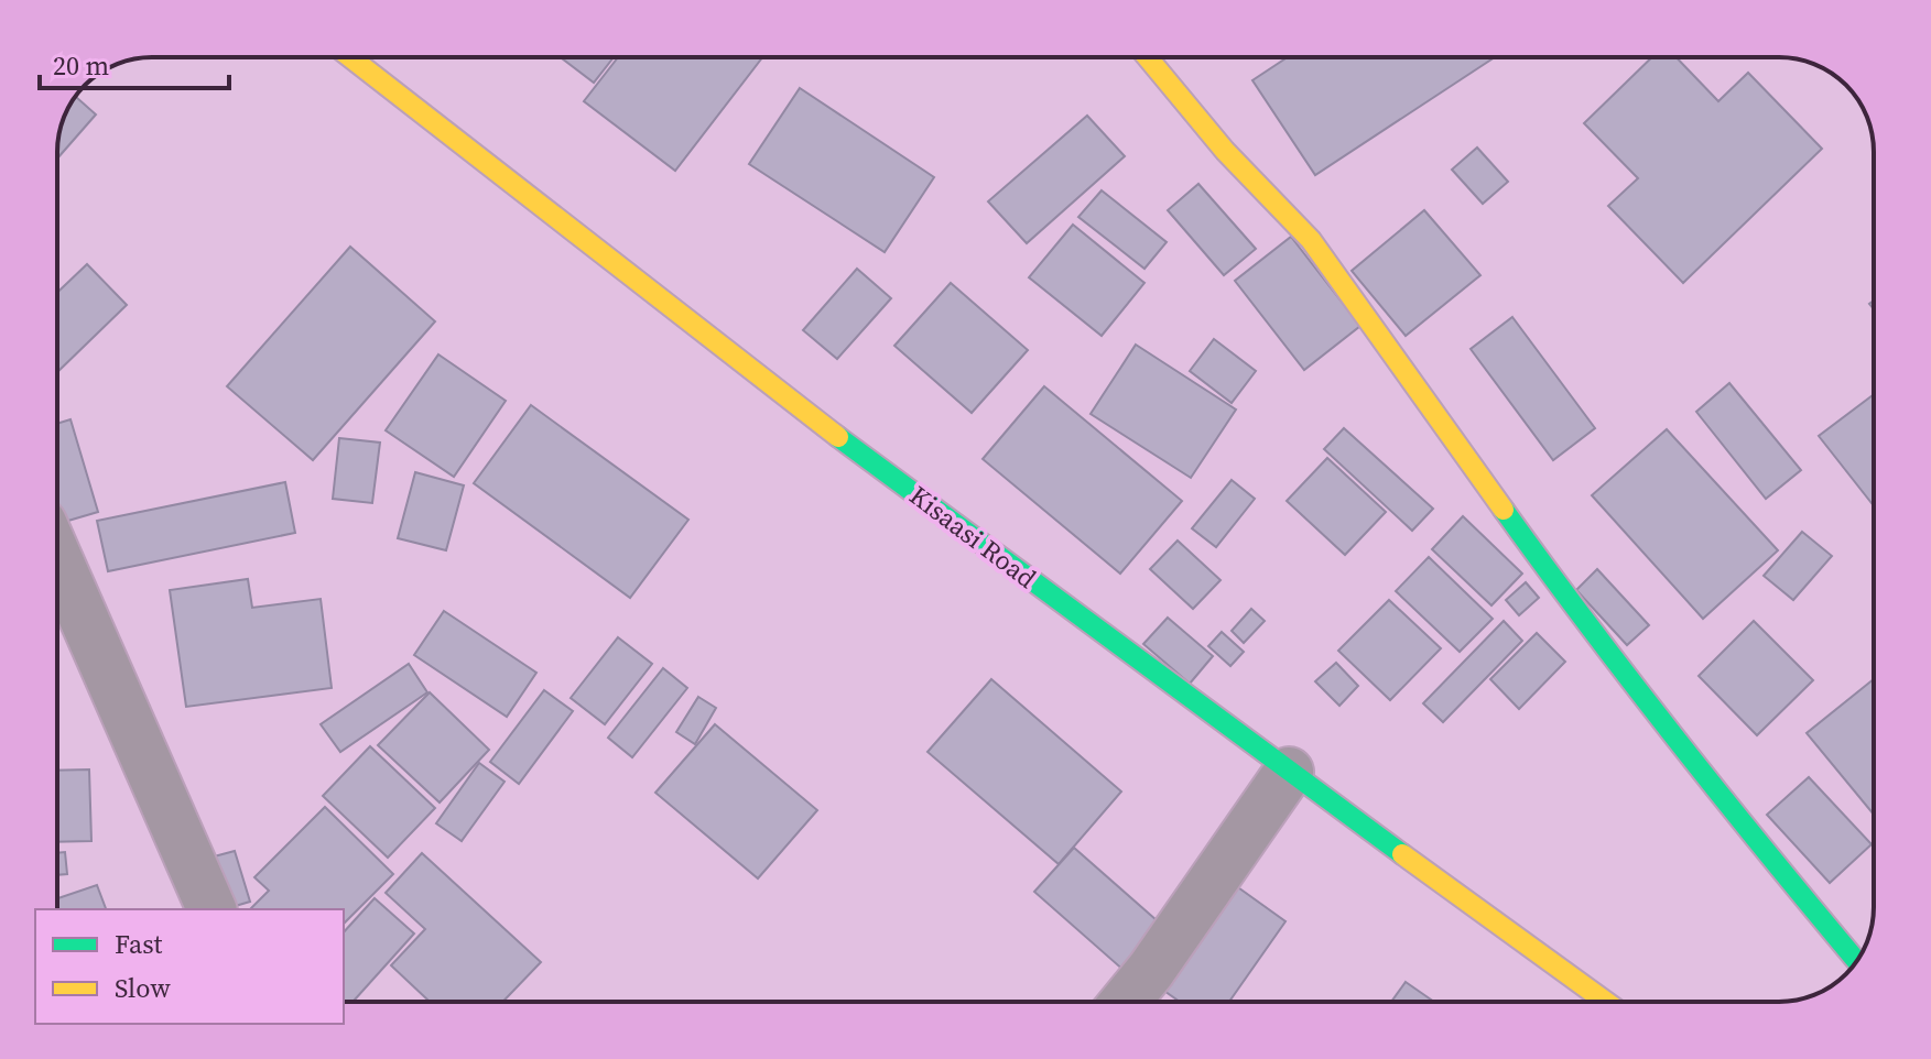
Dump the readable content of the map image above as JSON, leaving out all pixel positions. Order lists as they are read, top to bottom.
{
  "streets": {
    "main road": ["Kisaasi Road"]
  },
  "legend": ["Fast", "Slow"],
  "scale_bar": "20 m"
}
